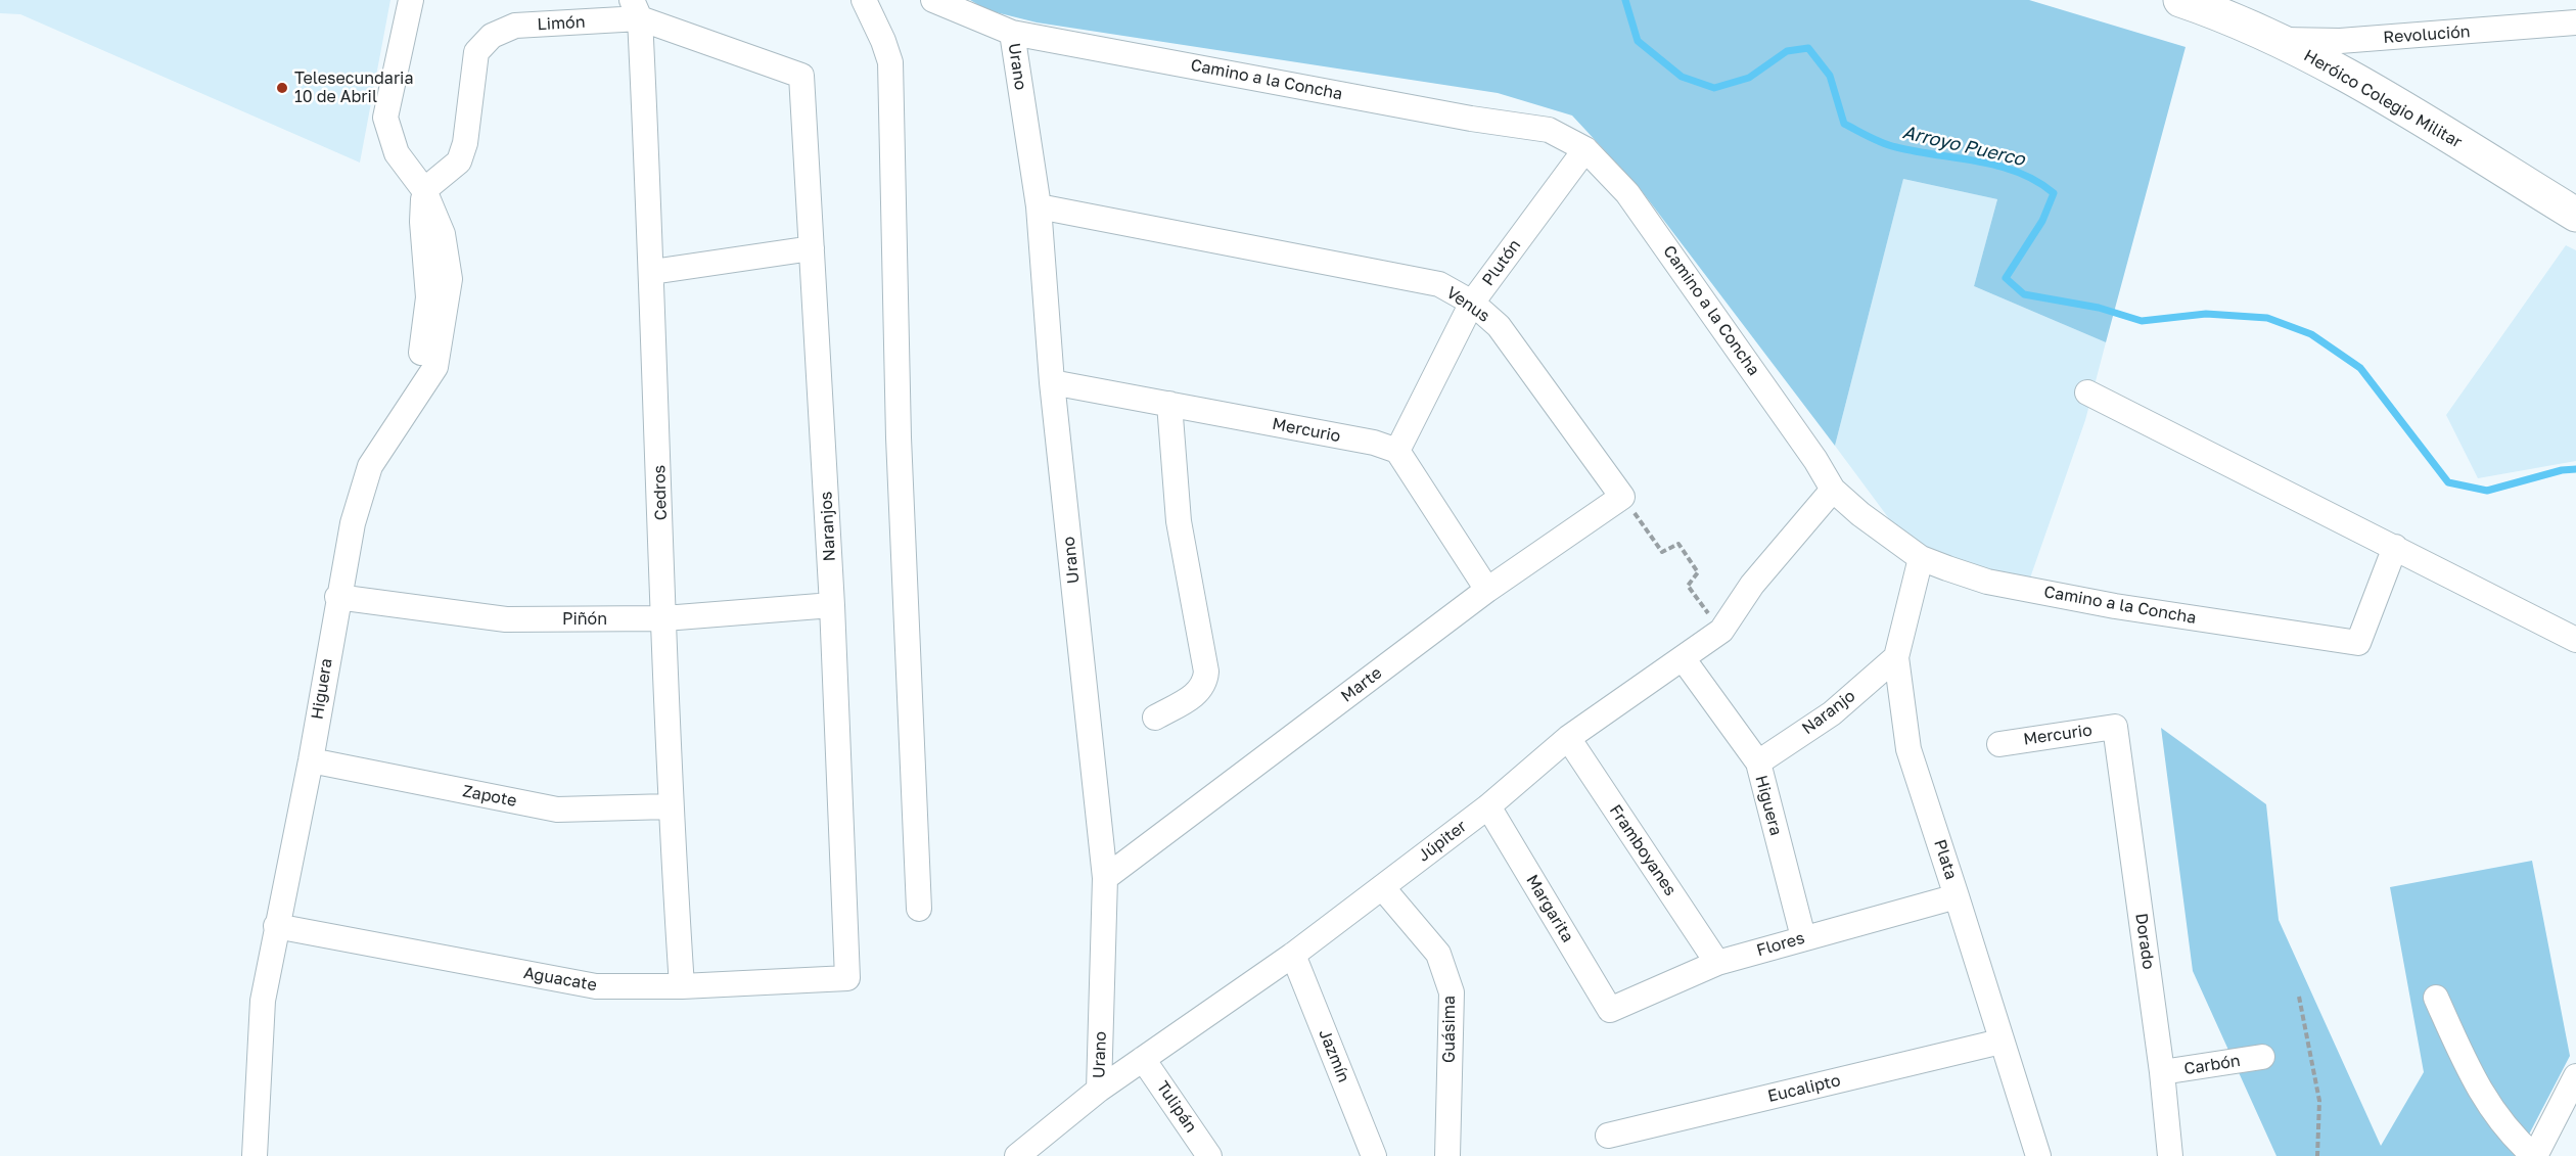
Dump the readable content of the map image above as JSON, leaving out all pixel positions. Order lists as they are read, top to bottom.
{
  "streets": {
    "street": [
      "Limón",
      "Revolución",
      "Urano",
      "Camino a la Concha",
      "Heróico Colegio Militar",
      "Plutón",
      "Venus",
      "Mercurio",
      "Cedros",
      "Naranjos",
      "Piñón",
      "Marte",
      "Higuera",
      "Naranjo",
      "Zapote",
      "Júpiter",
      "Framboyanes",
      "Plata",
      "Margarita",
      "Dorado",
      "Flores",
      "Aguacate",
      "Guásima",
      "Jazmín",
      "Carbón",
      "Eucalipto",
      "Tulipán"
    ]
  },
  "crossings": [
    ["Limón", "Cedros"],
    ["Limón", "Naranjos"],
    ["Limón", "Higuera"],
    ["Revolución", "Heróico Colegio Militar"],
    ["Urano", "Camino a la Concha"],
    ["Urano", "Venus"],
    ["Urano", "Mercurio"],
    ["Urano", "Marte"],
    ["Urano", "Júpiter"],
    ["Camino a la Concha", "Plutón"],
    ["Camino a la Concha", "Júpiter"],
    ["Camino a la Concha", "Plata"],
    ["Plutón", "Venus"],
    ["Plutón", "Mercurio"],
    ["Venus", "Marte"],
    ["Mercurio", "Dorado"],
    ["Cedros", "Piñón"],
    ["Cedros", "Zapote"],
    ["Cedros", "Aguacate"],
    ["Naranjos", "Piñón"],
    ["Naranjos", "Aguacate"],
    ["Piñón", "Higuera"],
    ["Higuera", "Naranjo"],
    ["Higuera", "Zapote"],
    ["Higuera", "Júpiter"],
    ["Higuera", "Flores"],
    ["Higuera", "Aguacate"],
    ["Naranjo", "Plata"],
    ["Júpiter", "Framboyanes"],
    ["Júpiter", "Margarita"],
    ["Júpiter", "Guásima"],
    ["Júpiter", "Jazmín"],
    ["Júpiter", "Tulipán"],
    ["Framboyanes", "Flores"],
    ["Plata", "Flores"],
    ["Plata", "Eucalipto"],
    ["Margarita", "Flores"],
    ["Dorado", "Carbón"]
  ],
  "water": ["Arroyo Puerco"],
  "places": ["Telesecundaria 10 de Abril"]
}
